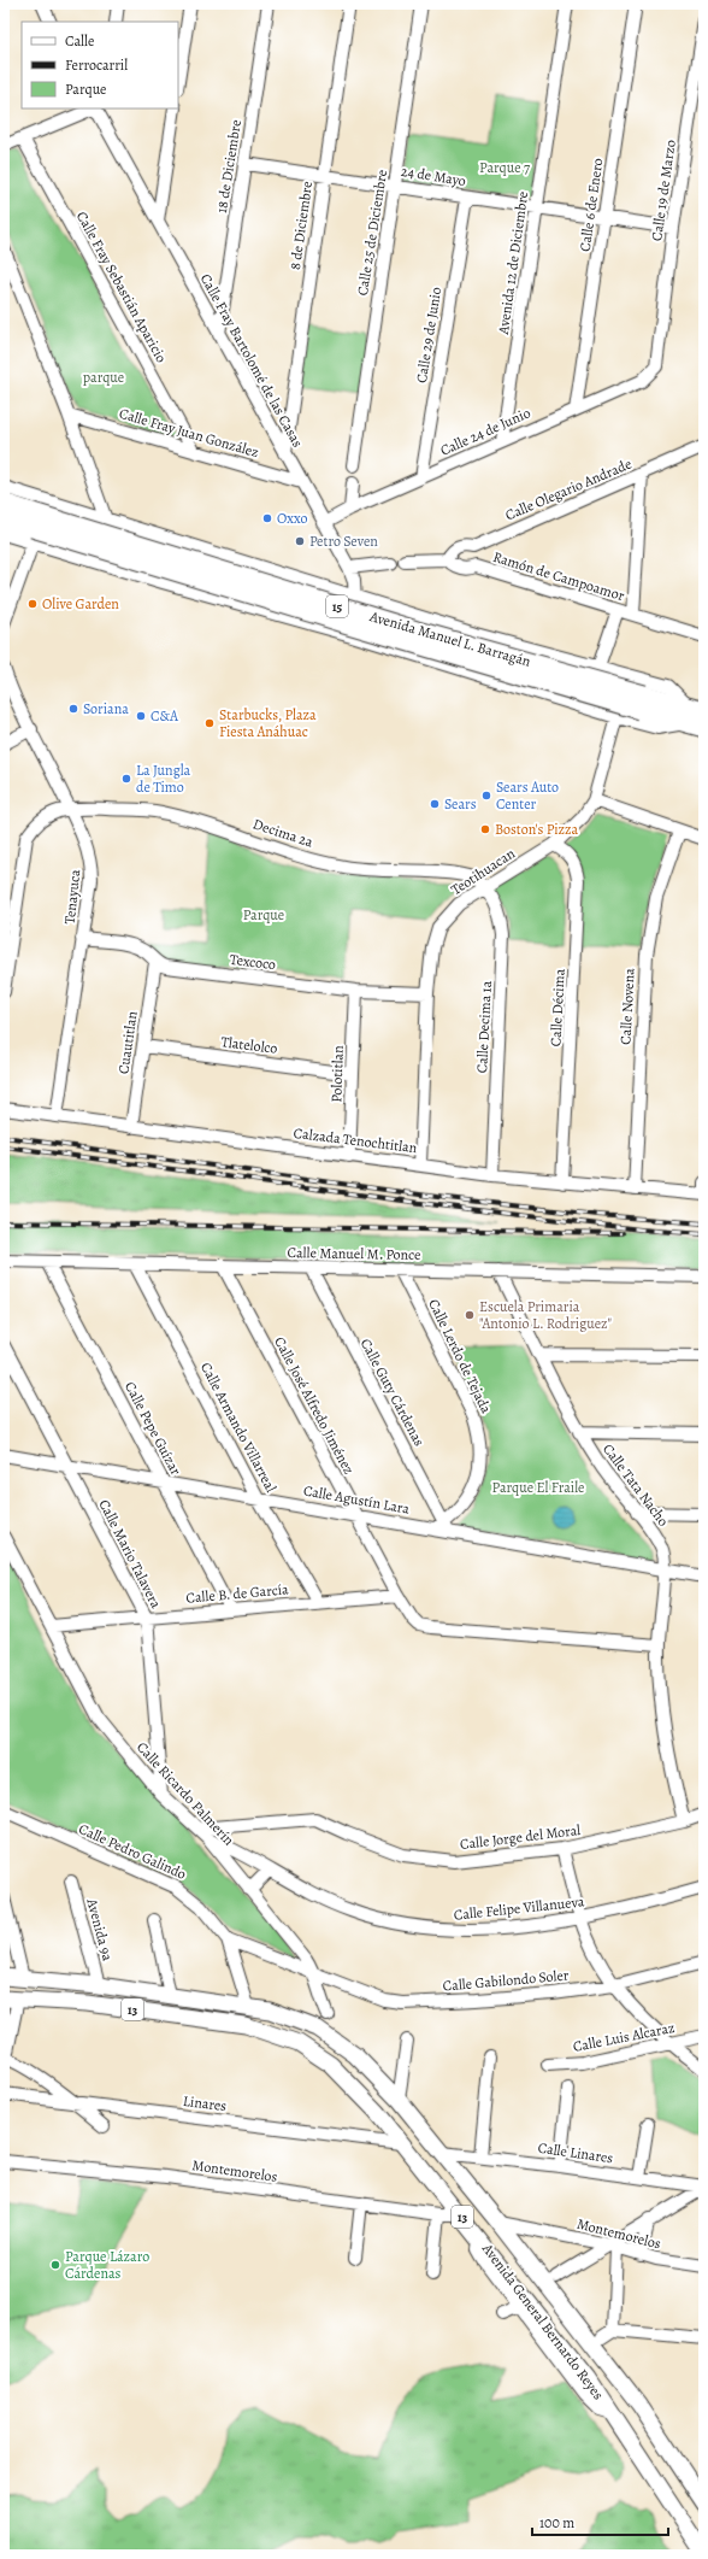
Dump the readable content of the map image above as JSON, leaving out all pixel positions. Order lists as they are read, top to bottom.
{
  "streets": {
    "highway": ["15", "Avenida Manuel L. Barragán"],
    "main road": ["13", "Avenida General Bernardo Reyes"],
    "street": [
      "18 de Diciembre",
      "24 de Mayo",
      "Calle 19 de Marzo",
      "Calle 6 de Enero",
      "8 de Diciembre",
      "Calle 25 de Diciembre",
      "Avenida 12 de Diciembre",
      "Calle Fray Sebastián Aparicio",
      "Calle 29 de Junio",
      "Calle Fray Bartolomé de las Casas",
      "Calle 24 de Junio",
      "Calle Fray Juan González",
      "Calle Olegario Andrade",
      "Ramón de Campoamor",
      "Decima 2a",
      "Teotihuacan",
      "Tenayuca",
      "Texcoco",
      "Calle Novena",
      "Calle Décima",
      "Calle Decima 1a",
      "Cuautitlan",
      "Tlatelolco",
      "Polotitlan",
      "Calzada Tenochtitlan",
      "Calle Manuel M. Ponce",
      "Calle Lerdo de Tejada",
      "Calle Guty Cárdenas",
      "Calle José Alfredo Jiménez",
      "Calle Armando Villarreal",
      "Calle Pepe Guízar",
      "Calle Tata Nacho",
      "Calle Agustín Lara",
      "Calle Mario Talavera",
      "Calle B. de García",
      "Calle Ricardo Palmerín",
      "Calle Jorge del Moral",
      "Calle Pedro Galindo",
      "Calle Felipe Villanueva",
      "Avenida 9a",
      "Calle Gabilondo Soler",
      "Calle Luis Alcaraz",
      "Linares",
      "Calle Linares",
      "Montemorelos"
    ]
  },
  "crossings": [
    ["18 de Diciembre", "24 de Mayo"],
    ["18 de Diciembre", "Calle Fray Bartolomé de las Casas"],
    ["24 de Mayo", "Calle 19 de Marzo"],
    ["24 de Mayo", "Calle 6 de Enero"],
    ["24 de Mayo", "8 de Diciembre"],
    ["24 de Mayo", "Calle 25 de Diciembre"],
    ["24 de Mayo", "Avenida 12 de Diciembre"],
    ["24 de Mayo", "Calle 29 de Junio"],
    ["Calle 19 de Marzo", "Calle 24 de Junio"],
    ["Calle 6 de Enero", "Calle 24 de Junio"],
    ["8 de Diciembre", "Calle Fray Bartolomé de las Casas"],
    ["Avenida 12 de Diciembre", "Calle 24 de Junio"],
    ["Calle Fray Sebastián Aparicio", "Calle Fray Juan González"],
    ["Calle 29 de Junio", "Calle 24 de Junio"],
    ["Calle Fray Bartolomé de las Casas", "Calle 24 de Junio"],
    ["Calle Fray Bartolomé de las Casas", "Calle Fray Juan González"],
    ["Calle Olegario Andrade", "Ramón de Campoamor"],
    ["Decima 2a", "Teotihuacan"],
    ["Decima 2a", "Tenayuca"],
    ["Decima 2a", "Calle Decima 1a"],
    ["Teotihuacan", "Texcoco"],
    ["Teotihuacan", "Calle Décima"],
    ["Teotihuacan", "Calle Decima 1a"],
    ["Teotihuacan", "Calzada Tenochtitlan"],
    ["Tenayuca", "Texcoco"],
    ["Tenayuca", "Calzada Tenochtitlan"],
    ["Texcoco", "Cuautitlan"],
    ["Texcoco", "Polotitlan"],
    ["Calle Novena", "Calzada Tenochtitlan"],
    ["Calle Décima", "Calzada Tenochtitlan"],
    ["Calle Decima 1a", "Calzada Tenochtitlan"],
    ["Cuautitlan", "Tlatelolco"],
    ["Cuautitlan", "Calzada Tenochtitlan"],
    ["Tlatelolco", "Polotitlan"],
    ["Polotitlan", "Calzada Tenochtitlan"],
    ["Calle Manuel M. Ponce", "Calle Lerdo de Tejada"],
    ["Calle Manuel M. Ponce", "Calle Guty Cárdenas"],
    ["Calle Manuel M. Ponce", "Calle José Alfredo Jiménez"],
    ["Calle Manuel M. Ponce", "Calle Armando Villarreal"],
    ["Calle Manuel M. Ponce", "Calle Pepe Guízar"],
    ["Calle Manuel M. Ponce", "Calle Tata Nacho"],
    ["Calle Lerdo de Tejada", "Calle Guty Cárdenas"],
    ["Calle Lerdo de Tejada", "Calle Agustín Lara"],
    ["Calle Guty Cárdenas", "Calle Agustín Lara"],
    ["Calle José Alfredo Jiménez", "Calle Tata Nacho"],
    ["Calle José Alfredo Jiménez", "Calle Agustín Lara"],
    ["Calle José Alfredo Jiménez", "Calle B. de García"],
    ["Calle Armando Villarreal", "Calle Agustín Lara"],
    ["Calle Armando Villarreal", "Calle B. de García"],
    ["Calle Pepe Guízar", "Calle Agustín Lara"],
    ["Calle Pepe Guízar", "Calle B. de García"],
    ["Calle Tata Nacho", "Calle Agustín Lara"],
    ["Calle Tata Nacho", "Calle Jorge del Moral"],
    ["Calle Agustín Lara", "Calle Mario Talavera"],
    ["Calle Mario Talavera", "Calle B. de García"],
    ["Calle Mario Talavera", "Calle Ricardo Palmerín"],
    ["Calle B. de García", "Calle Ricardo Palmerín"],
    ["Calle Ricardo Palmerín", "Calle Jorge del Moral"],
    ["Calle Ricardo Palmerín", "Calle Felipe Villanueva"],
    ["Calle Ricardo Palmerín", "Calle Gabilondo Soler"],
    ["Avenida 9a", "13"],
    ["13", "Avenida General Bernardo Reyes"],
    ["Linares", "Avenida General Bernardo Reyes"],
    ["Calle Linares", "Avenida General Bernardo Reyes"],
    ["Montemorelos", "Avenida General Bernardo Reyes"]
  ],
  "parks": [
    "Parque 7",
    "parque",
    "Parque",
    "Parque El Fraile"
  ],
  "places": [
    "Oxxo",
    "Petro Seven",
    "Olive Garden",
    "Soriana",
    "C&A",
    "Starbucks, Plaza Fiesta Anáhuac",
    "La Jungla de Timo",
    "Sears Auto Center",
    "Sears",
    "Boston's Pizza",
    "Escuela Primaria \"Antonio L. Rodriguez\"",
    "Parque Lázaro Cárdenas"
  ],
  "legend": ["Calle", "Ferrocarril", "Parque"],
  "scale_bar": "100 m"
}
